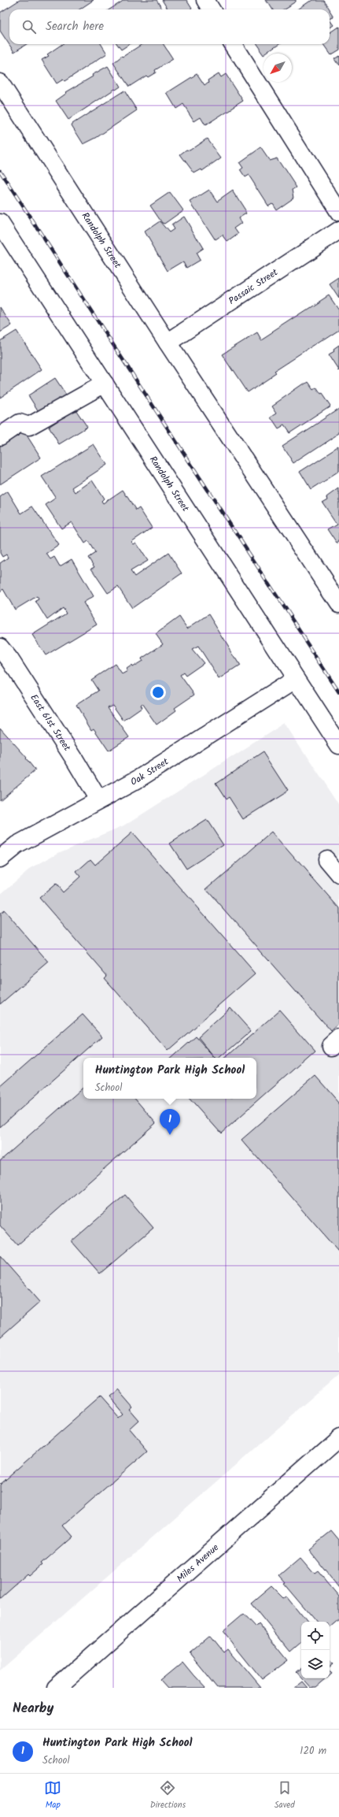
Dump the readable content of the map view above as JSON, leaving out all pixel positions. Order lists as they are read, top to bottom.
{
  "streets": {
    "street": [
      "Randolph Street",
      "Passaic Street",
      "East 61st Street",
      "Oak Street",
      "Miles Avenue"
    ]
  },
  "crossings": [
    ["Randolph Street", "Passaic Street"],
    ["Randolph Street", "Oak Street"],
    ["East 61st Street", "Oak Street"]
  ],
  "north": "bottom left",
  "page": {
    "search": "Search here",
    "popup": ["Huntington Park High School", "School"],
    "pins": "1",
    "heading": "Nearby",
    "list": [
      {
        "mark": "1",
        "name": "Huntington Park High School",
        "note": "School",
        "value": "120 m"
      }
    ],
    "nav": ["Map", "Directions", "Saved"]
  }
}
